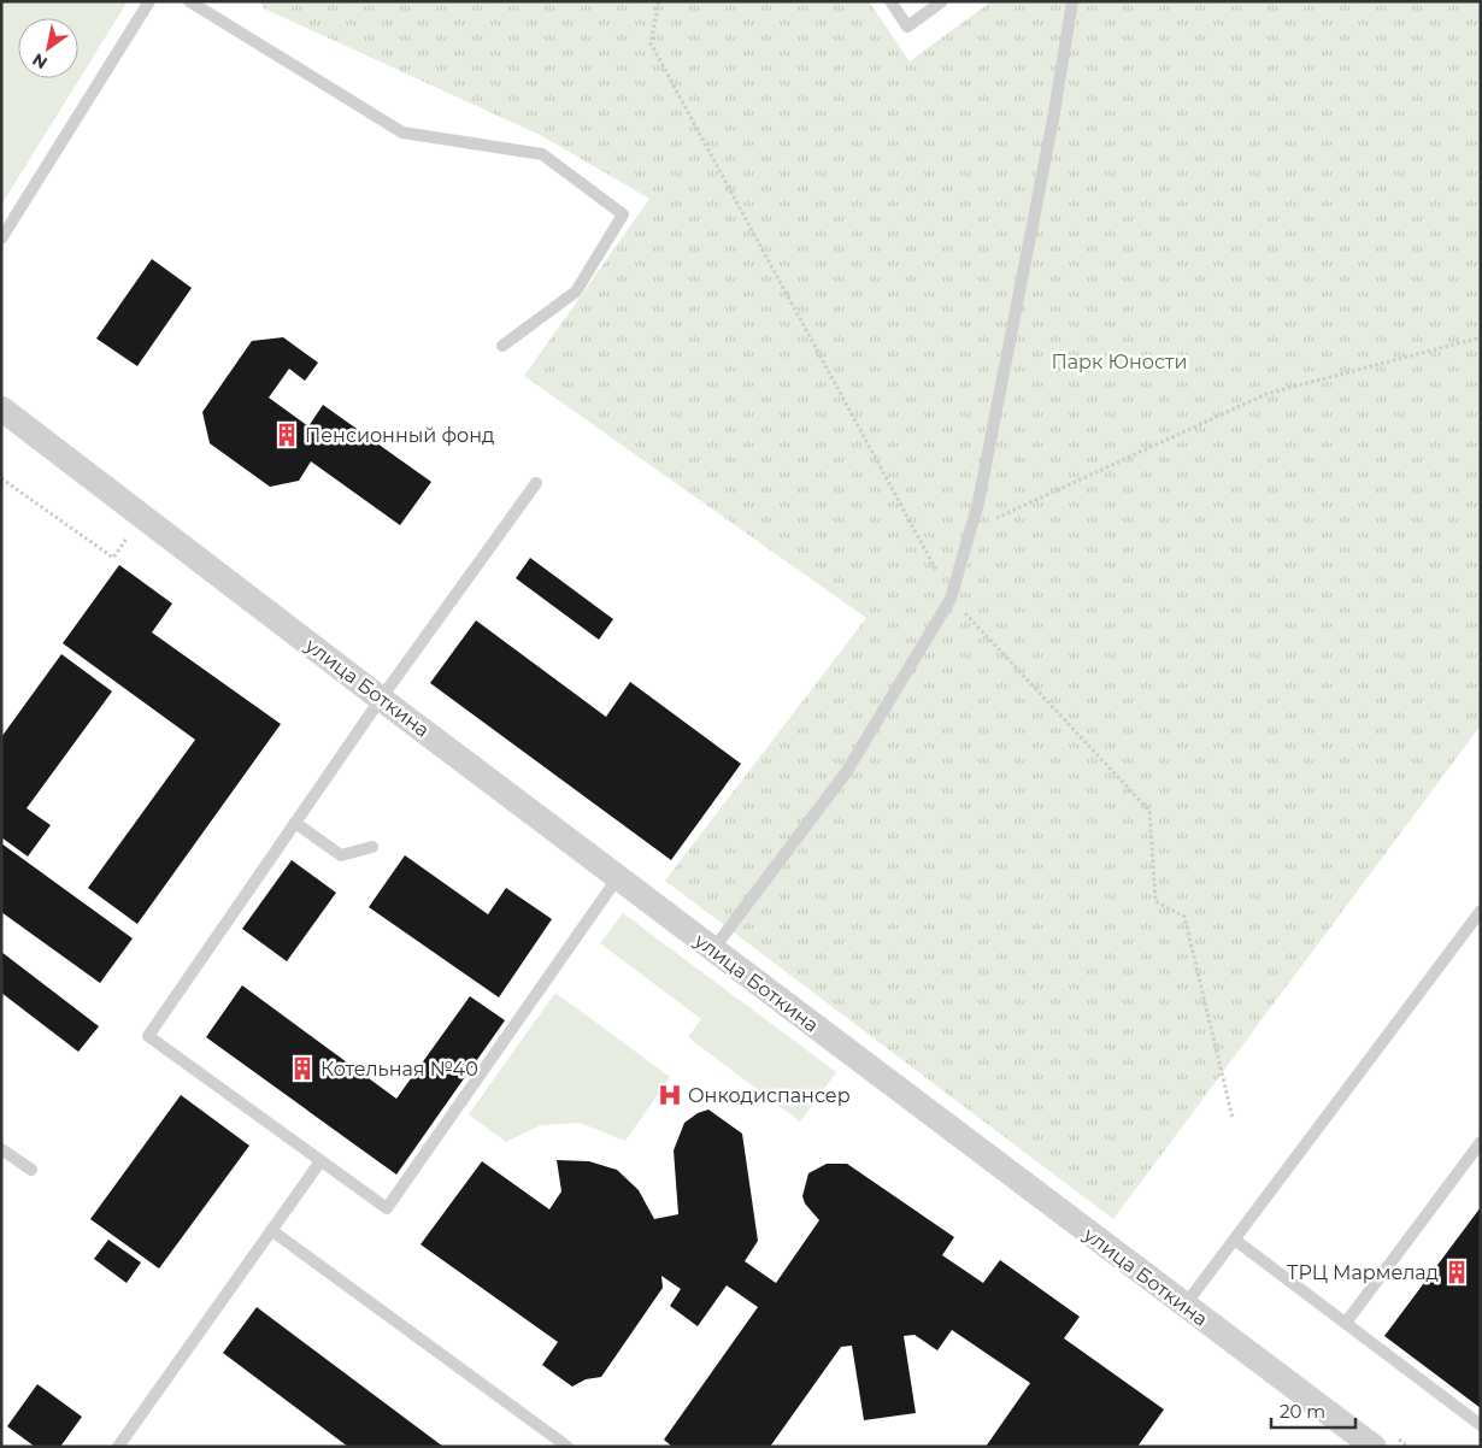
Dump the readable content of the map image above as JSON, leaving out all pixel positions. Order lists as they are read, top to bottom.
{
  "streets": {
    "street": ["улица Боткина"]
  },
  "parks": ["Парк Юности"],
  "places": {
    "building": ["Пенсионный фонд", "Котельная №40", "ТРЦ Мармелад"],
    "hospital": ["Онкодиспансер"]
  },
  "scale_bar": "20 m",
  "north": "bottom left"
}
